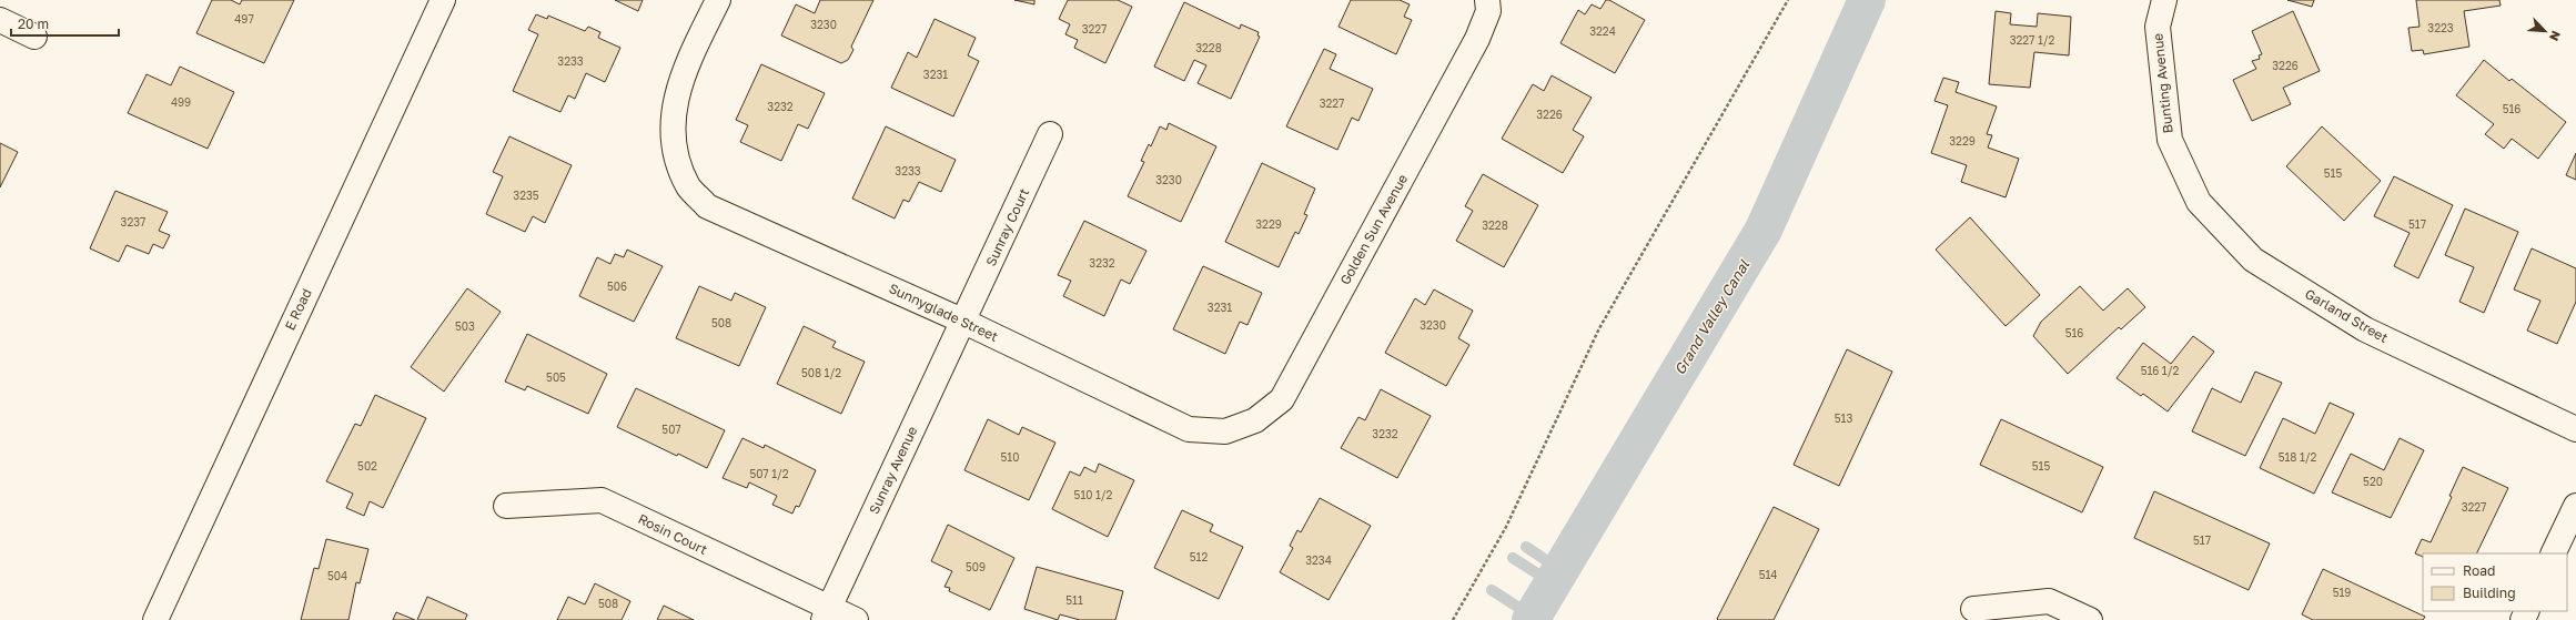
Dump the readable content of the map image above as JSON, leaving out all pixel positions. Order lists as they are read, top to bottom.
{
  "streets": {
    "street": [
      "Bunting Avenue",
      "Sunray Court",
      "Golden Sun Avenue",
      "E Road",
      "Sunnyglade Street",
      "Garland Street",
      "Sunray Avenue",
      "Rosin Court"
    ]
  },
  "crossings": [
    ["Bunting Avenue", "Garland Street"],
    ["Sunray Court", "Sunnyglade Street"],
    ["Sunray Court", "Sunray Avenue"],
    ["Golden Sun Avenue", "Sunnyglade Street"],
    ["Sunnyglade Street", "Sunray Avenue"],
    ["Sunray Avenue", "Rosin Court"]
  ],
  "water": ["Grand Valley Canal"],
  "house_numbers": [
    "497",
    "3230",
    "3223",
    "3227",
    "3224",
    "3227 1/2",
    "3228",
    "3233",
    "3226",
    "3231",
    "499",
    "3227",
    "3232",
    "516",
    "3226",
    "3229",
    "3233",
    "515",
    "3230",
    "3235",
    "3237",
    "3229",
    "517",
    "3228",
    "3232",
    "506",
    "3231",
    "508",
    "3230",
    "503",
    "516",
    "516 1/2",
    "508 1/2",
    "505",
    "513",
    "507",
    "3232",
    "510",
    "518 1/2",
    "502",
    "515",
    "507 1/2",
    "520",
    "510 1/2",
    "3227",
    "517",
    "512",
    "3234",
    "509",
    "514",
    "504",
    "519",
    "511",
    "508"
  ],
  "legend": ["Road", "Building"],
  "scale_bar": "20 m",
  "north": "bottom right"
}
